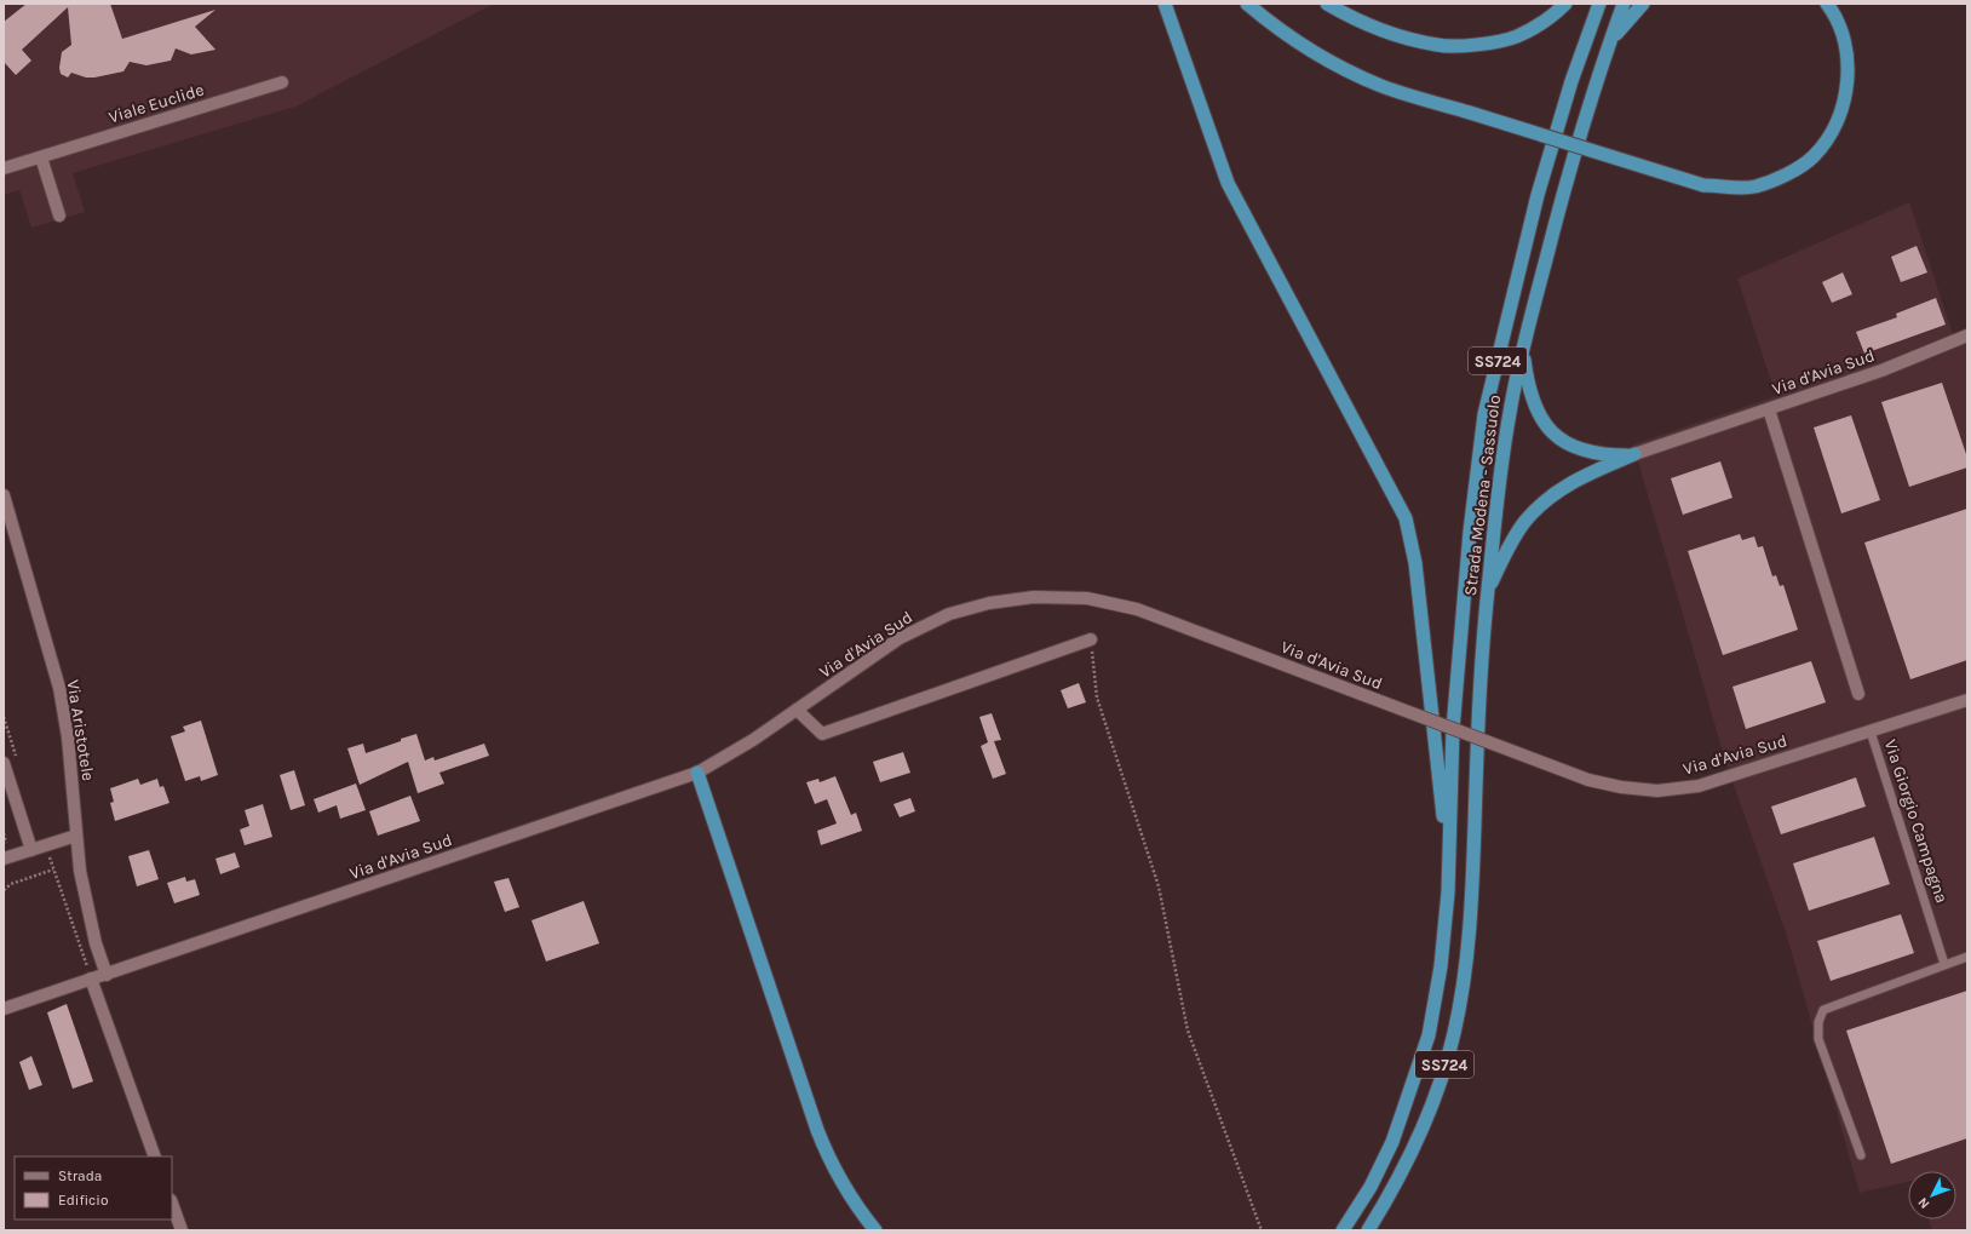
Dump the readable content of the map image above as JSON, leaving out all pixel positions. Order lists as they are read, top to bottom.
{
  "streets": {
    "highway": ["SS724", "Strada Modena - Sassuolo"],
    "street": [
      "Viale Euclide",
      "Via d'Avia Sud",
      "Via Aristotele",
      "Via Giorgio Campagna"
    ]
  },
  "crossings": [
    ["SS724", "Strada Modena - Sassuolo"],
    ["Via d'Avia Sud", "Via Aristotele"],
    ["Via d'Avia Sud", "Via Giorgio Campagna"]
  ],
  "legend": ["Strada", "Edificio"],
  "north": "bottom left"
}
